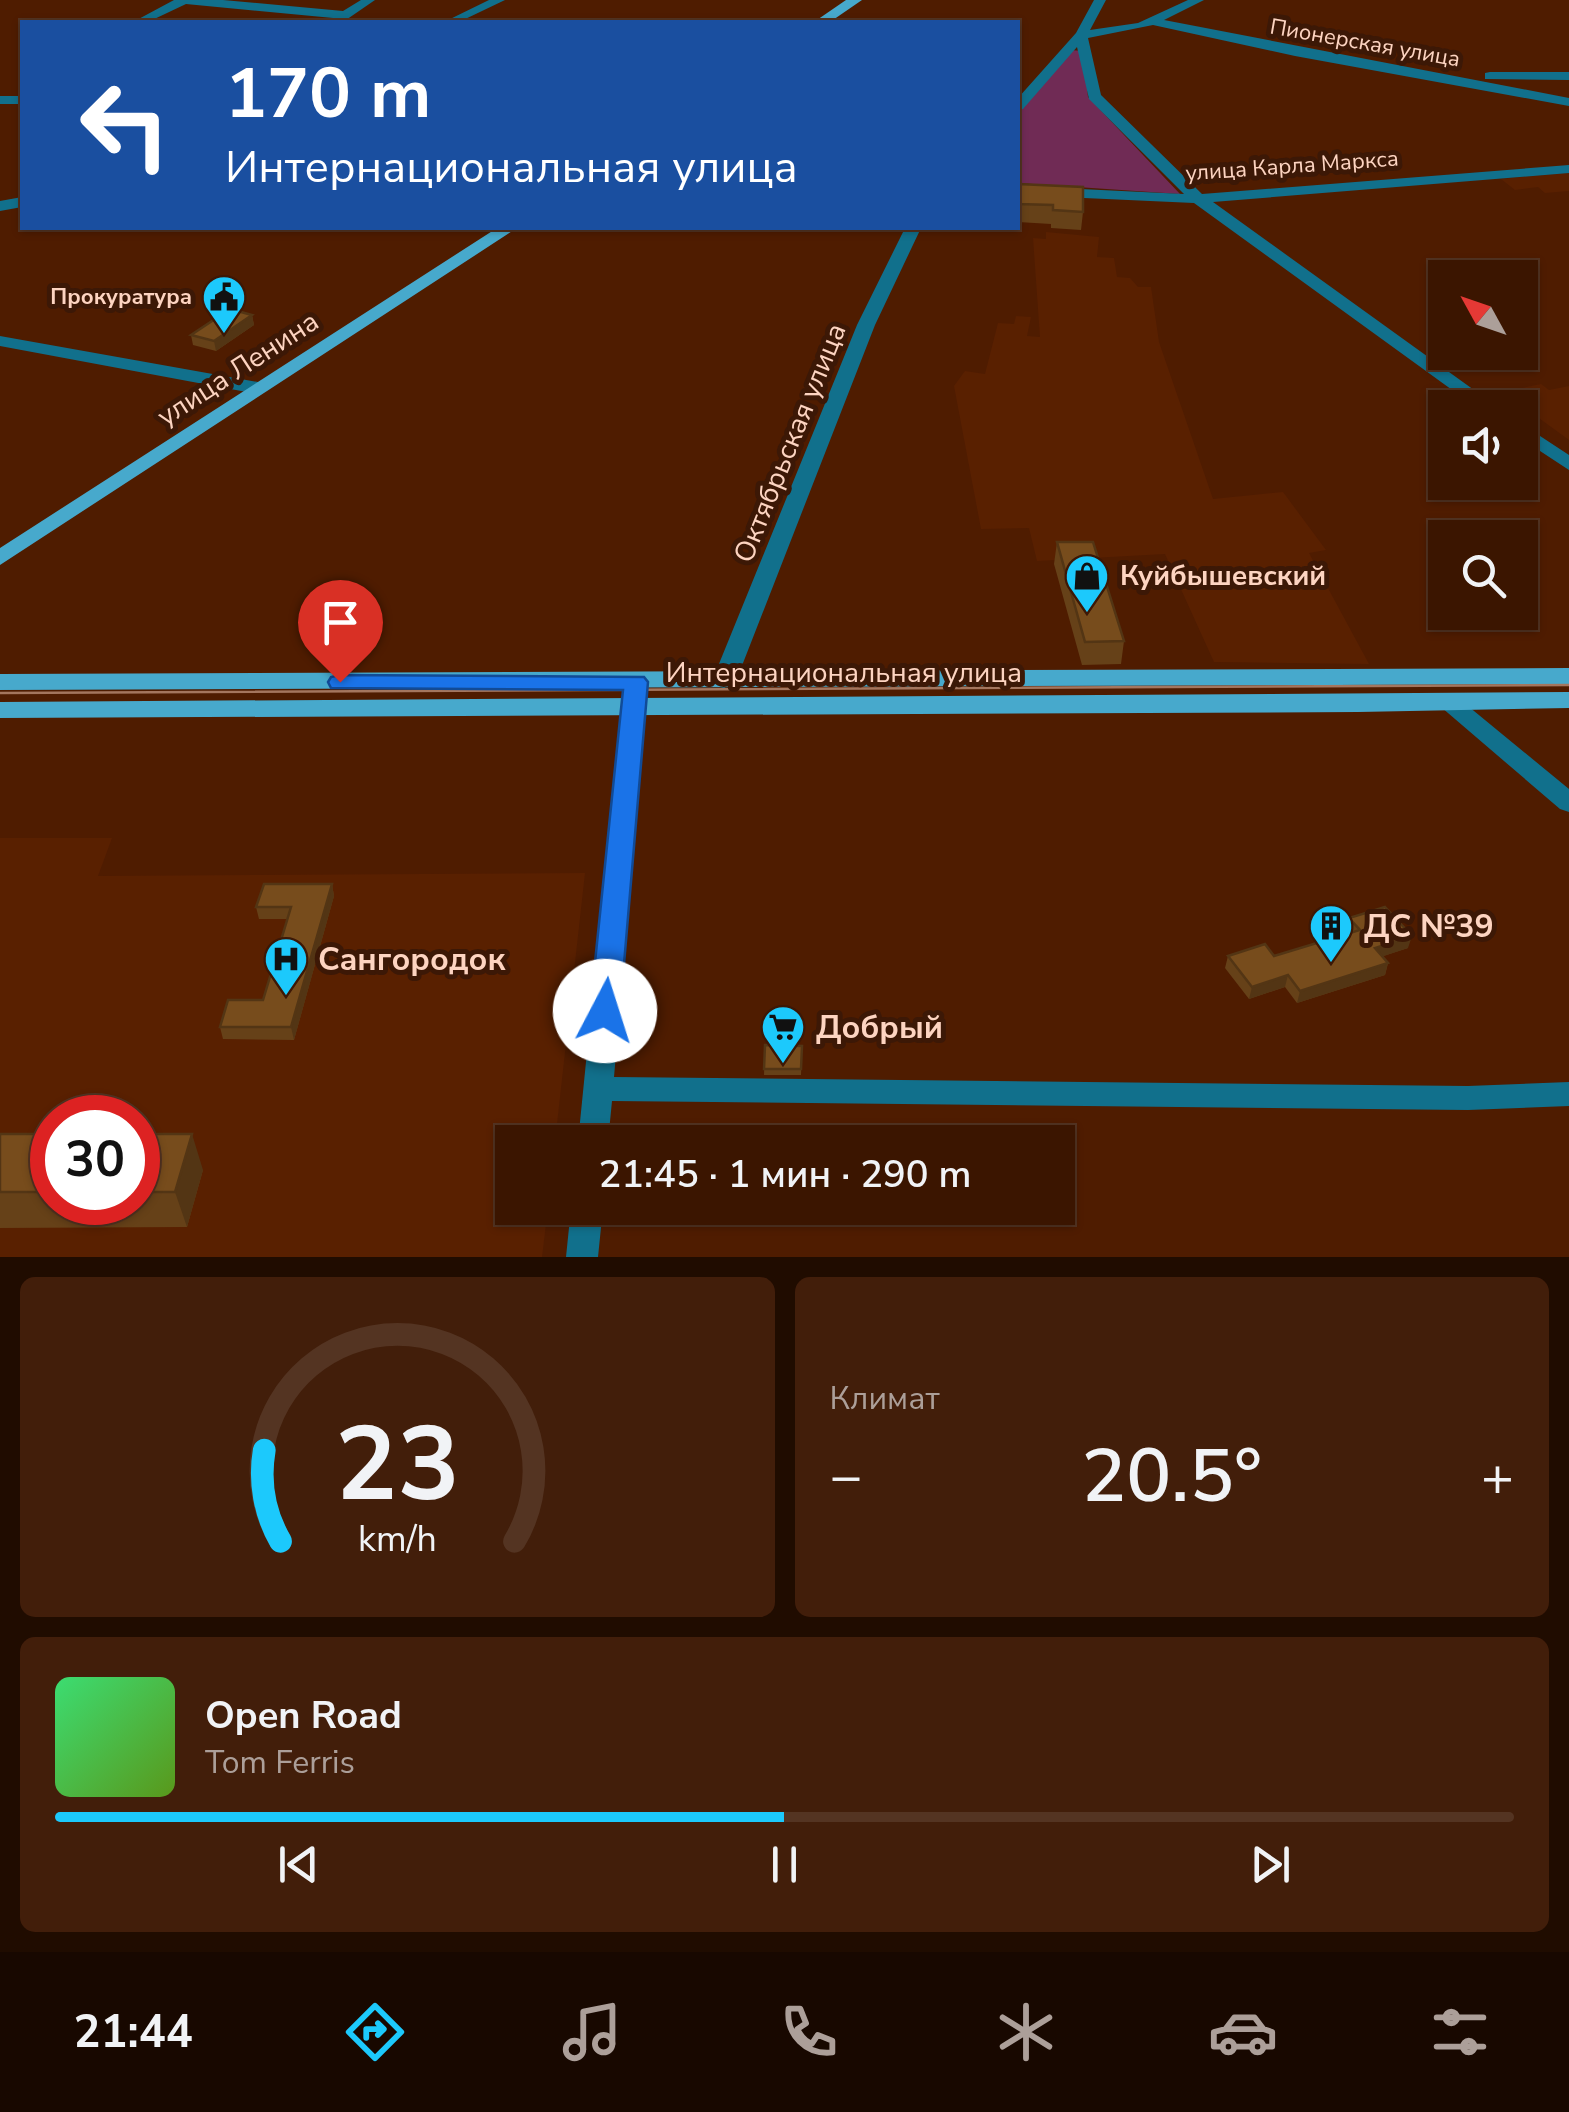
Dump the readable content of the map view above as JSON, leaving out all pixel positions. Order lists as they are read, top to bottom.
{
  "streets": {
    "main road": ["улица Ленина", "Интернациональная улица"],
    "street": ["Пионерская улица", "улица Карла Маркса", "Октябрьская улица"]
  },
  "crossings": [
    ["Октябрьская улица", "Интернациональная улица"]
  ],
  "places": {
    "public building": ["Прокуратура"],
    "shop": ["Куйбышевский"],
    "building": ["ДС №39"],
    "hospital": ["Сангородок"],
    "supermarket": ["Добрый"]
  },
  "north": "top left",
  "page": {
    "turn": ["170 m", "Интернациональная улица"],
    "limit": "30",
    "trip": "21:45 · 1 мин · 290 m",
    "tile": "Климат",
    "heat": ["−", "20.5°", "+"],
    "song": ["Open Road", "Tom Ferris"],
    "tabs": "21:44",
    "gauge": ["23", "km/h"]
  }
}
